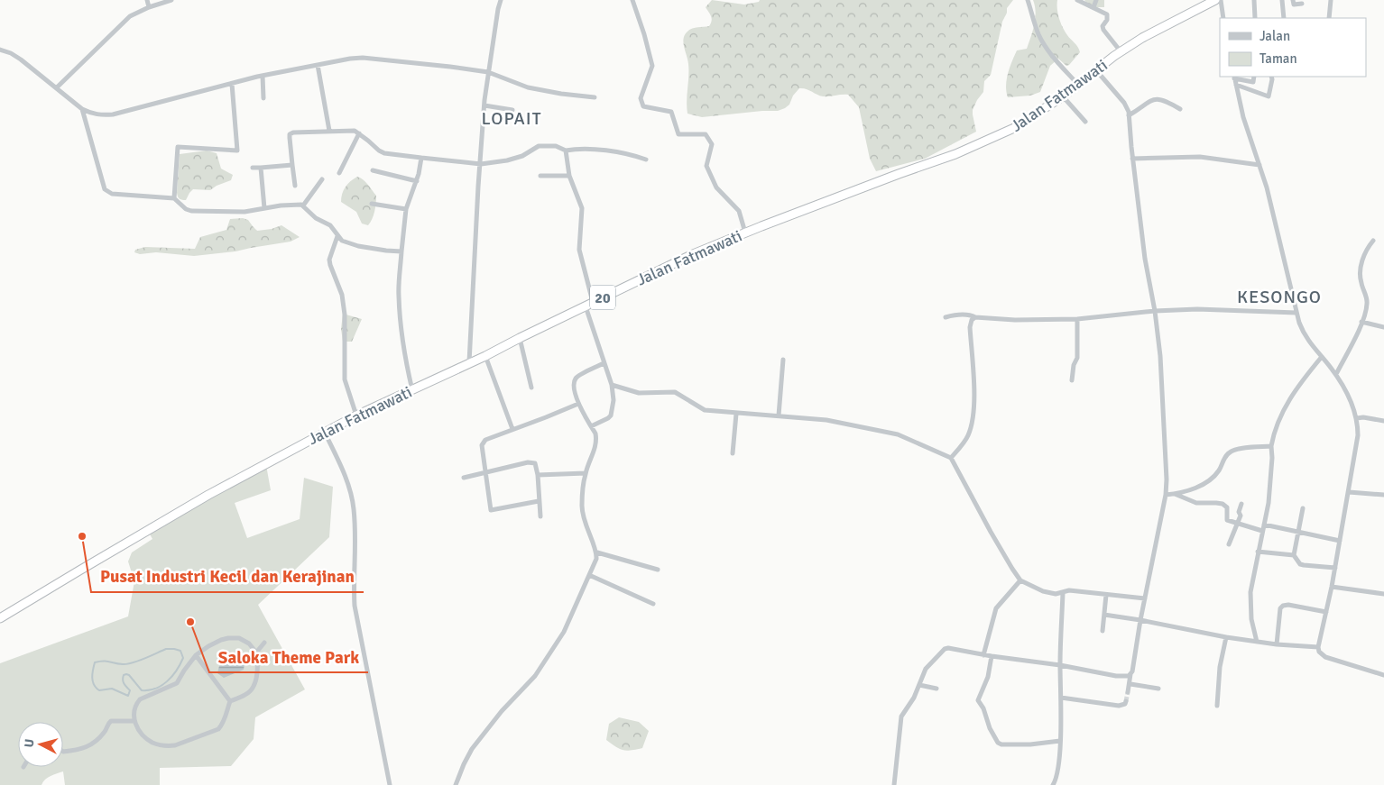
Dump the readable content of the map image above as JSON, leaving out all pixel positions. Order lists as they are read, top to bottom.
{
  "streets": {
    "highway": ["Jalan Fatmawati", "20"]
  },
  "districts": ["LOPAIT", "KESONGO"],
  "places": ["Pusat Industri Kecil dan Kerajinan", "Saloka Theme Park"],
  "legend": ["Jalan", "Taman"],
  "north": "left"
}
